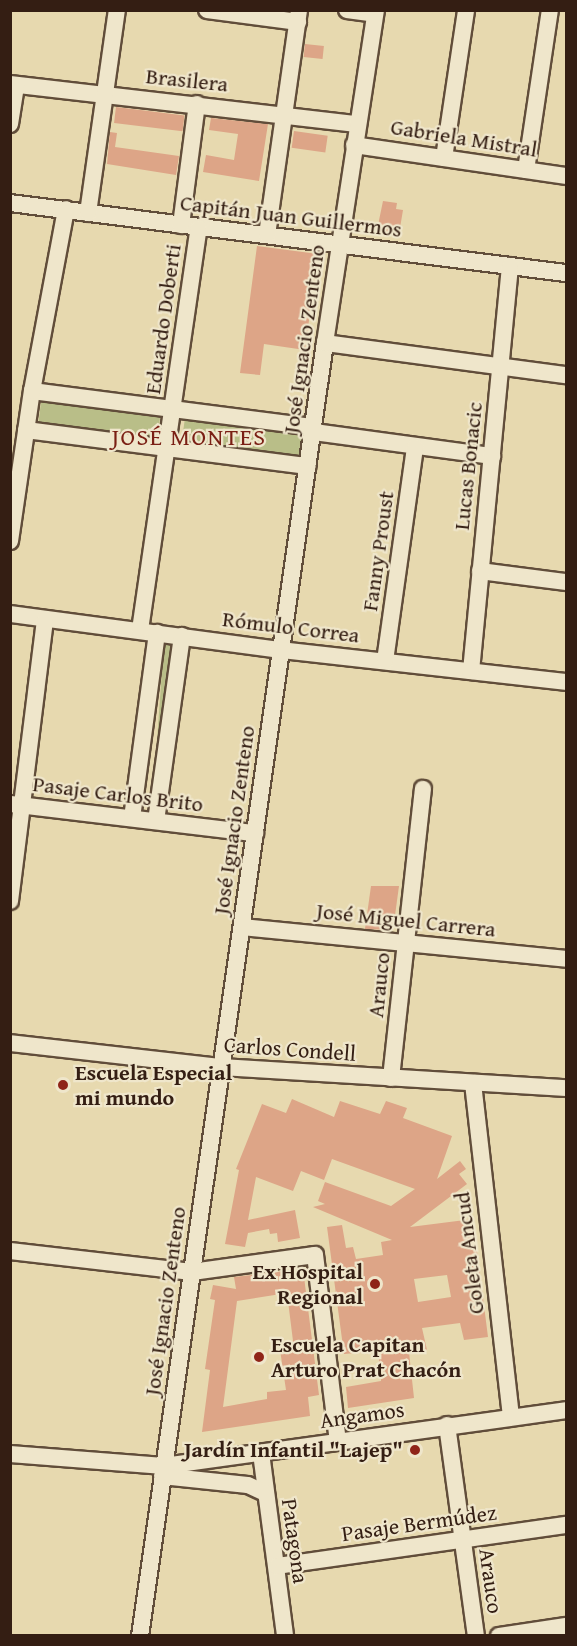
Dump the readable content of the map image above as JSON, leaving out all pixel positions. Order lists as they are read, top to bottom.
{
  "streets": {
    "street": [
      "Brasilera",
      "Gabriela Mistral",
      "Capitán Juan Guillermos",
      "Eduardo Doberti",
      "José Ignacio Zenteno",
      "Lucas Bonacic",
      "Fanny Proust",
      "Rómulo Correa",
      "Pasaje Carlos Brito",
      "José Miguel Carrera",
      "Arauco",
      "Carlos Condell",
      "Goleta Ancud",
      "Angamos",
      "Pasaje Bermúdez",
      "Patagona"
    ]
  },
  "crossings": [
    ["Brasilera", "José Ignacio Zenteno"],
    ["Gabriela Mistral", "José Ignacio Zenteno"],
    ["Capitán Juan Guillermos", "Eduardo Doberti"],
    ["Capitán Juan Guillermos", "José Ignacio Zenteno"],
    ["Capitán Juan Guillermos", "Lucas Bonacic"],
    ["Eduardo Doberti", "Rómulo Correa"],
    ["Eduardo Doberti", "Pasaje Carlos Brito"],
    ["José Ignacio Zenteno", "Rómulo Correa"],
    ["José Ignacio Zenteno", "Pasaje Carlos Brito"],
    ["José Ignacio Zenteno", "José Miguel Carrera"],
    ["José Ignacio Zenteno", "Carlos Condell"],
    ["José Ignacio Zenteno", "Angamos"],
    ["Lucas Bonacic", "Rómulo Correa"],
    ["Fanny Proust", "Rómulo Correa"],
    ["José Miguel Carrera", "Arauco"],
    ["Arauco", "Carlos Condell"],
    ["Arauco", "Angamos"],
    ["Arauco", "Pasaje Bermúdez"],
    ["Carlos Condell", "Goleta Ancud"],
    ["Goleta Ancud", "Angamos"],
    ["Angamos", "Patagona"],
    ["Pasaje Bermúdez", "Patagona"]
  ],
  "districts": ["JOSÉ MONTES"],
  "places": [
    "Escuela Especial mi mundo",
    "Ex Hospital Regional",
    "Escuela Capitan Arturo Prat Chacón",
    "Jardín Infantil \"Lajep\""
  ]
}
